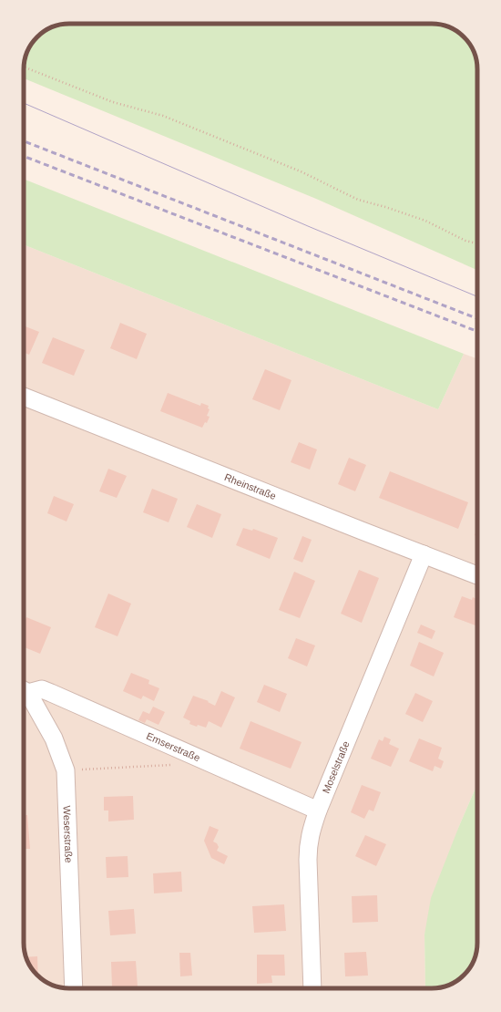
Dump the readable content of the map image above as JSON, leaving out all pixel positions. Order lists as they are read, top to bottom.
{
  "streets": {
    "street": [
      "Rheinstraße",
      "Emserstraße",
      "Moselstraße",
      "Weserstraße"
    ]
  },
  "crossings": [
    ["Rheinstraße", "Moselstraße"],
    ["Emserstraße", "Moselstraße"],
    ["Emserstraße", "Weserstraße"]
  ]
}
